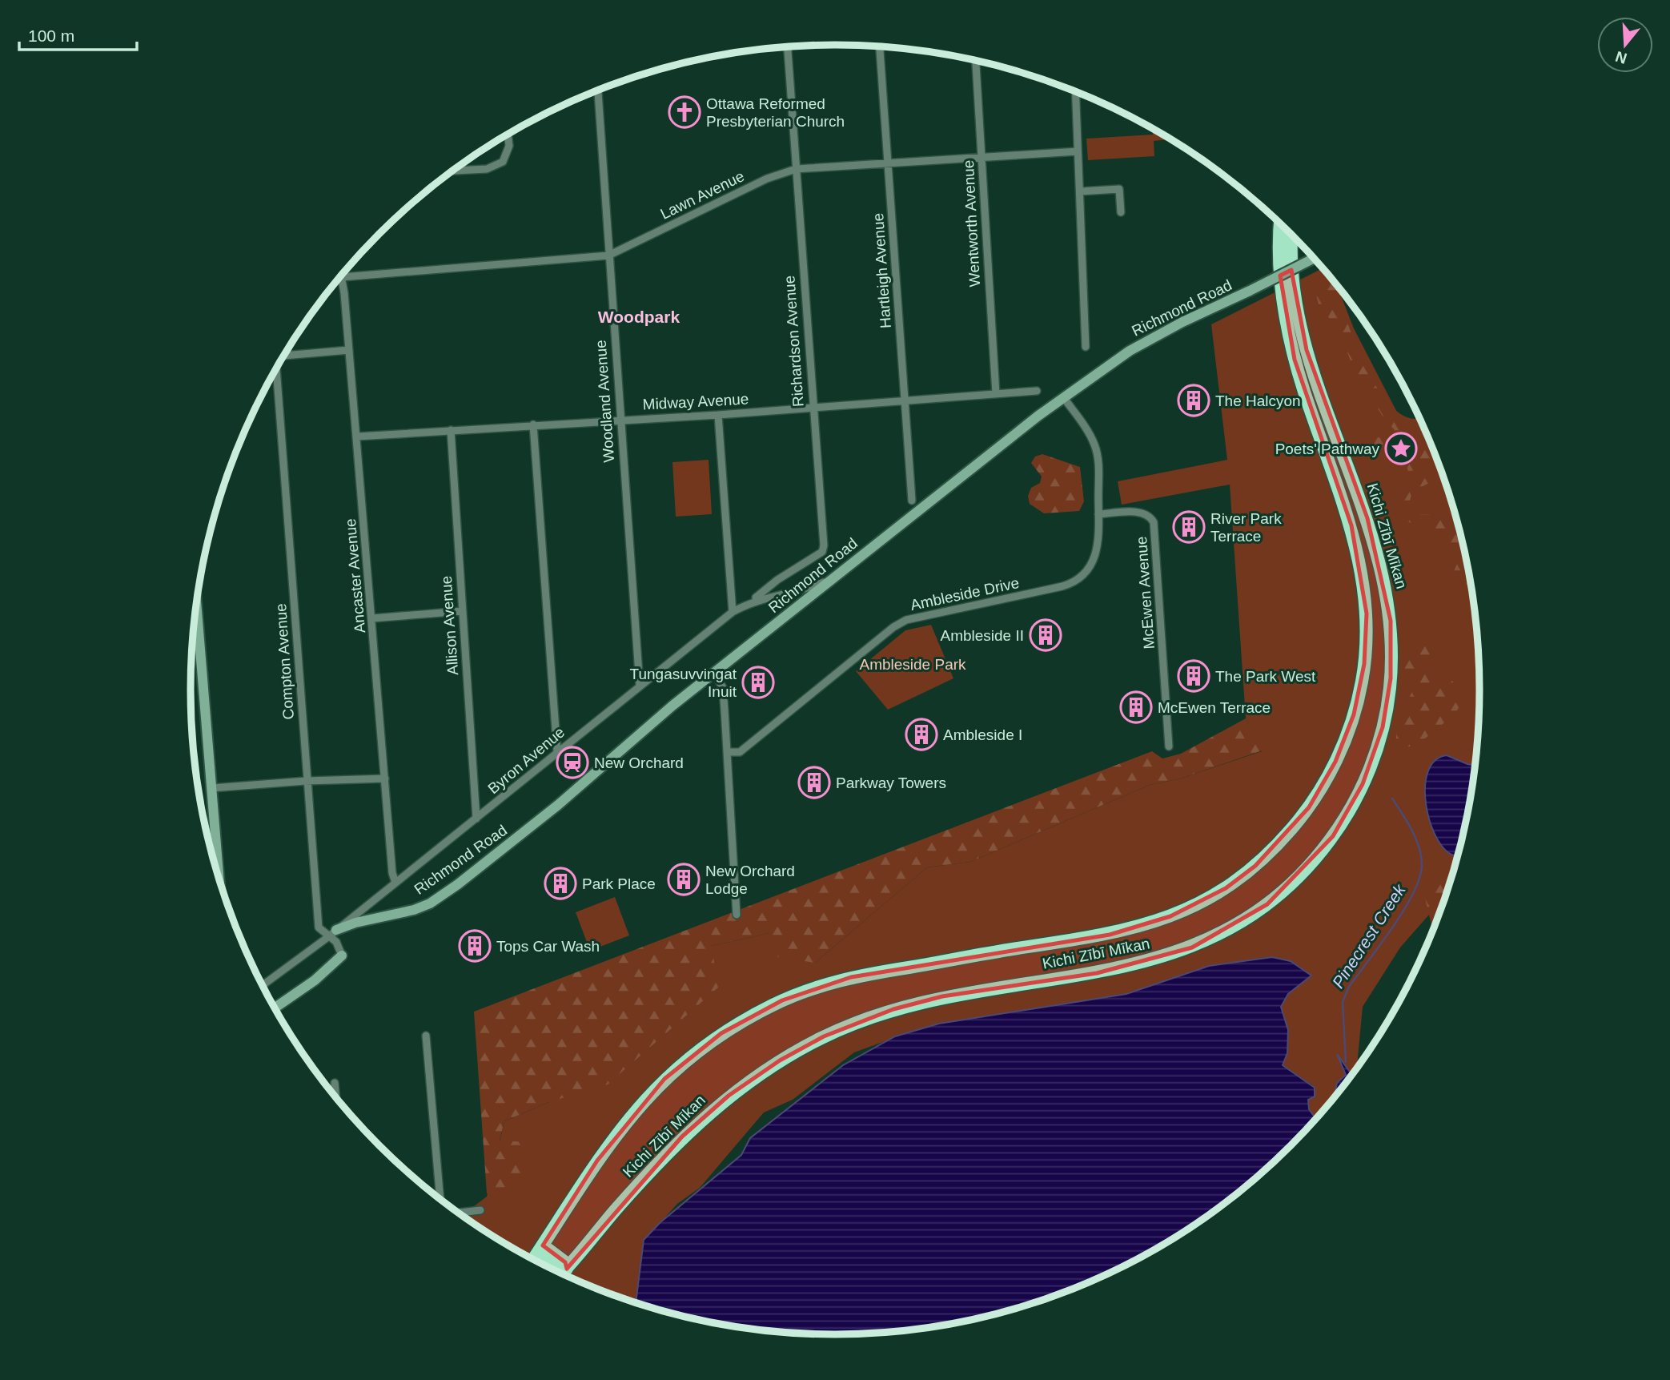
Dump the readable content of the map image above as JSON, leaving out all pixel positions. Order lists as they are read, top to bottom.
{
  "streets": {
    "highway": ["Kichi Zībī Mīkan"],
    "main road": ["Richmond Road"],
    "street": [
      "Lawn Avenue",
      "Wentworth Avenue",
      "Hartleigh Avenue",
      "Richardson Avenue",
      "Woodland Avenue",
      "Midway Avenue",
      "Ancaster Avenue",
      "McEwen Avenue",
      "Ambleside Drive",
      "Allison Avenue",
      "Compton Avenue",
      "Byron Avenue"
    ]
  },
  "crossings": [
    ["Lawn Avenue", "Wentworth Avenue"],
    ["Lawn Avenue", "Hartleigh Avenue"],
    ["Lawn Avenue", "Richardson Avenue"],
    ["Lawn Avenue", "Woodland Avenue"],
    ["Lawn Avenue", "Ancaster Avenue"],
    ["Wentworth Avenue", "Midway Avenue"],
    ["Hartleigh Avenue", "Midway Avenue"],
    ["Richmond Road", "Compton Avenue"],
    ["Richmond Road", "Byron Avenue"],
    ["Richardson Avenue", "Midway Avenue"],
    ["Richardson Avenue", "Byron Avenue"],
    ["Woodland Avenue", "Midway Avenue"],
    ["Woodland Avenue", "Byron Avenue"],
    ["Midway Avenue", "Ancaster Avenue"],
    ["Midway Avenue", "Allison Avenue"],
    ["Ancaster Avenue", "Byron Avenue"],
    ["McEwen Avenue", "Ambleside Drive"],
    ["Allison Avenue", "Byron Avenue"],
    ["Compton Avenue", "Byron Avenue"]
  ],
  "districts": ["Woodpark"],
  "water": ["Pinecrest Creek"],
  "parks": ["Ambleside Park"],
  "places": {
    "church": ["Ottawa Reformed Presbyterian Church"],
    "building": [
      "The Halcyon",
      "River Park Terrace",
      "Ambleside II",
      "The Park West",
      "Tungasuvvingat Inuit",
      "McEwen Terrace",
      "Ambleside I",
      "Parkway Towers",
      "New Orchard Lodge",
      "Park Place",
      "Tops Car Wash"
    ],
    "place": ["Poets' Pathway"],
    "station": ["New Orchard"]
  },
  "scale_bar": "100 m",
  "north": "bottom"
}
